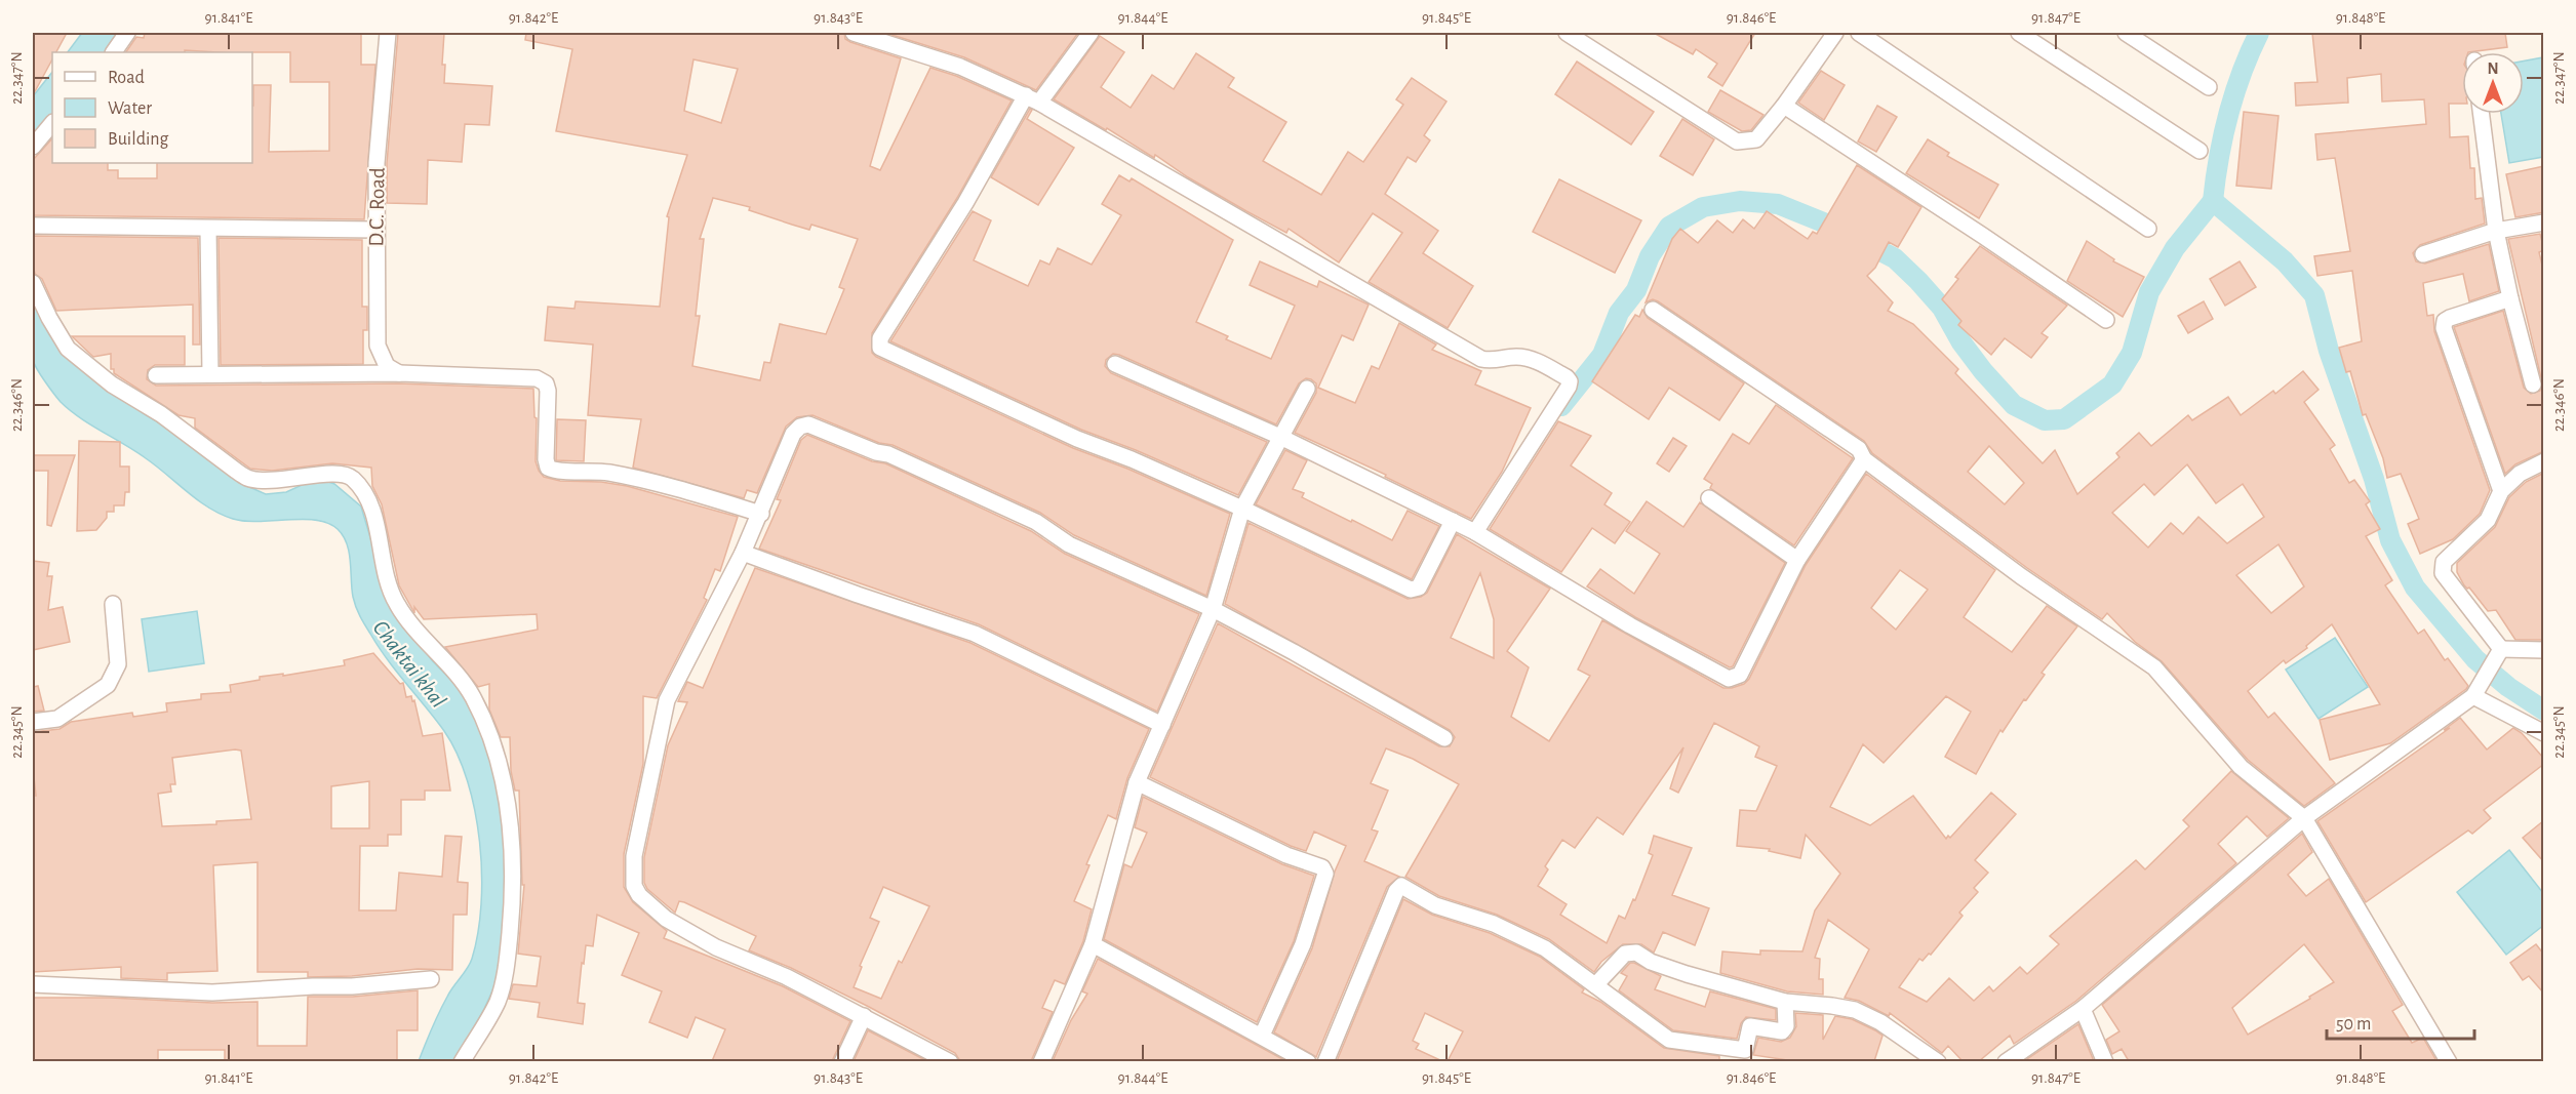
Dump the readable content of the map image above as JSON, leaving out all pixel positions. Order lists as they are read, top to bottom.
{
  "streets": {
    "street": ["D.C. Road"]
  },
  "water": ["Chaktai khal"],
  "legend": ["Road", "Water", "Building"],
  "scale_bar": "50 m",
  "north": "top",
  "coordinates": [
    "91.841°E",
    "91.842°E",
    "91.843°E",
    "91.844°E",
    "91.845°E",
    "91.846°E",
    "91.847°E",
    "91.848°E",
    "22.347°N",
    "22.346°N",
    "22.345°N"
  ]
}
